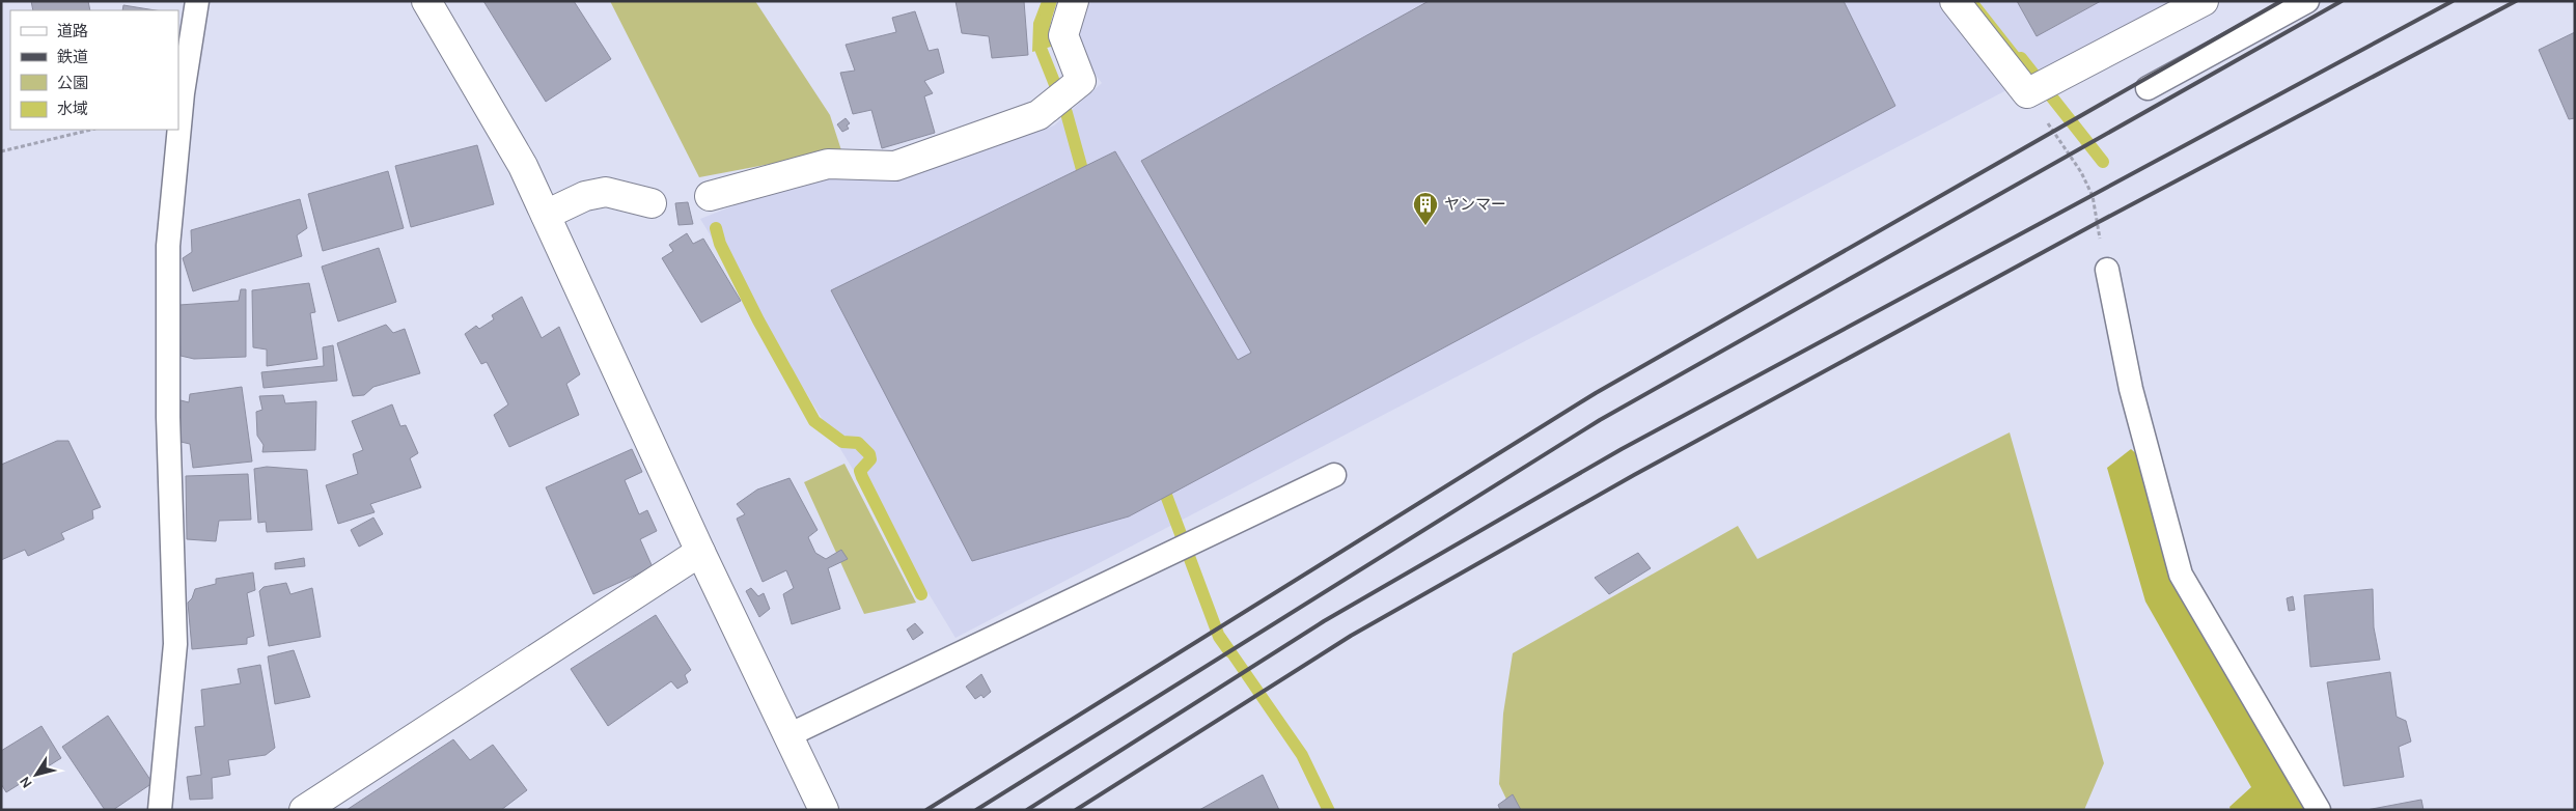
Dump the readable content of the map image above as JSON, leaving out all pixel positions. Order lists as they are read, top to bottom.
{
  "places": {
    "building": ["ヤンマー"]
  },
  "legend": [
    "道路",
    "鉄道",
    "公園",
    "水域"
  ],
  "north": "bottom left"
}
